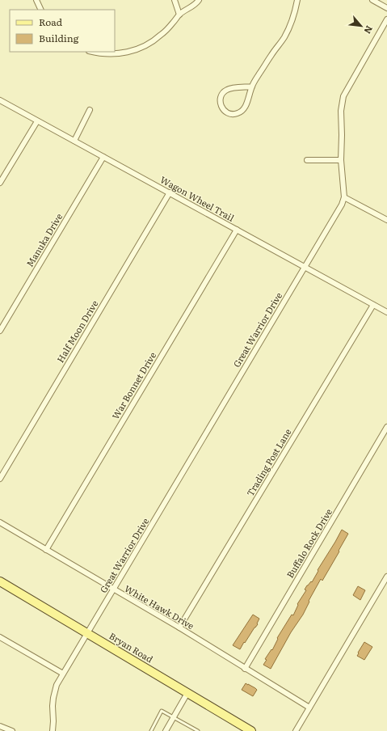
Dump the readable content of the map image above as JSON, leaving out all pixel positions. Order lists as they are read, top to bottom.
{
  "streets": {
    "main road": ["Bryan Road"],
    "street": [
      "Wagon Wheel Trail",
      "Manuka Drive",
      "Great Warrior Drive",
      "Half Moon Drive",
      "War Bonnet Drive",
      "Trading Post Lane",
      "Buffalo Rock Drive",
      "White Hawk Drive"
    ]
  },
  "crossings": [
    ["Wagon Wheel Trail", "Manuka Drive"],
    ["Wagon Wheel Trail", "Great Warrior Drive"],
    ["Wagon Wheel Trail", "Half Moon Drive"],
    ["Wagon Wheel Trail", "War Bonnet Drive"],
    ["Wagon Wheel Trail", "Trading Post Lane"],
    ["Great Warrior Drive", "White Hawk Drive"],
    ["Great Warrior Drive", "Bryan Road"],
    ["War Bonnet Drive", "White Hawk Drive"],
    ["Trading Post Lane", "White Hawk Drive"],
    ["Buffalo Rock Drive", "White Hawk Drive"]
  ],
  "legend": ["Road", "Building"],
  "north": "bottom right"
}
